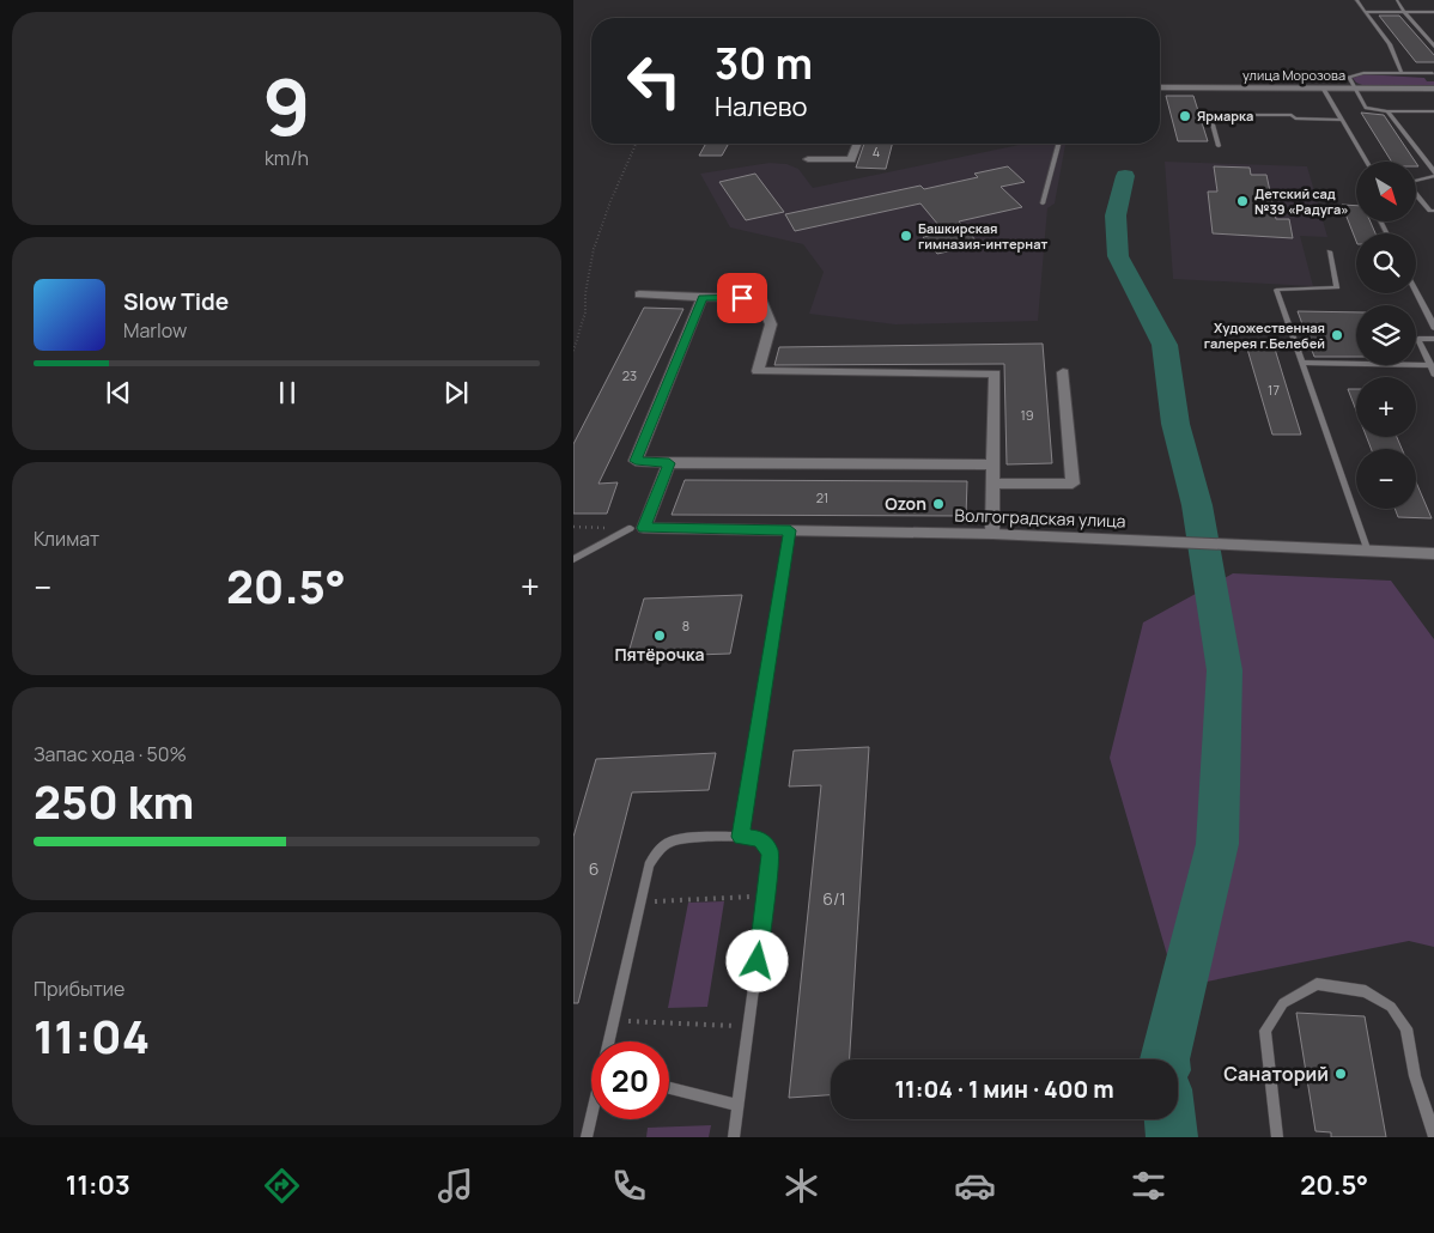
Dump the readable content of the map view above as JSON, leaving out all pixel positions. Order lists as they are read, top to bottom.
{
  "streets": {
    "street": ["улица Морозова", "Волгоградская улица"]
  },
  "places": [
    "Ярмарка",
    "Детский сад №39 «Радуга»",
    "Башкирская гимназия-интернат",
    "Художественная галерея г.Белебей",
    "Ozon",
    "Пятёрочка",
    "Санаторий"
  ],
  "house_numbers": [
    "4",
    "23",
    "17",
    "19",
    "21",
    "8",
    "6",
    "6/1"
  ],
  "north": "bottom right",
  "page": {
    "tile": [
      ["9", "km/h"],
      "Климат",
      ["Запас хода · 50%", "250 km"],
      ["Прибытие", "11:04"]
    ],
    "turn": ["30 m", "Налево"],
    "map_buttons": ["+", "−"],
    "song": ["Slow Tide", "Marlow"],
    "heat": ["−", "20.5°", "+"],
    "limit": "20",
    "trip": "11:04 · 1 мин · 400 m",
    "tabs": ["11:03", "20.5°"]
  }
}
